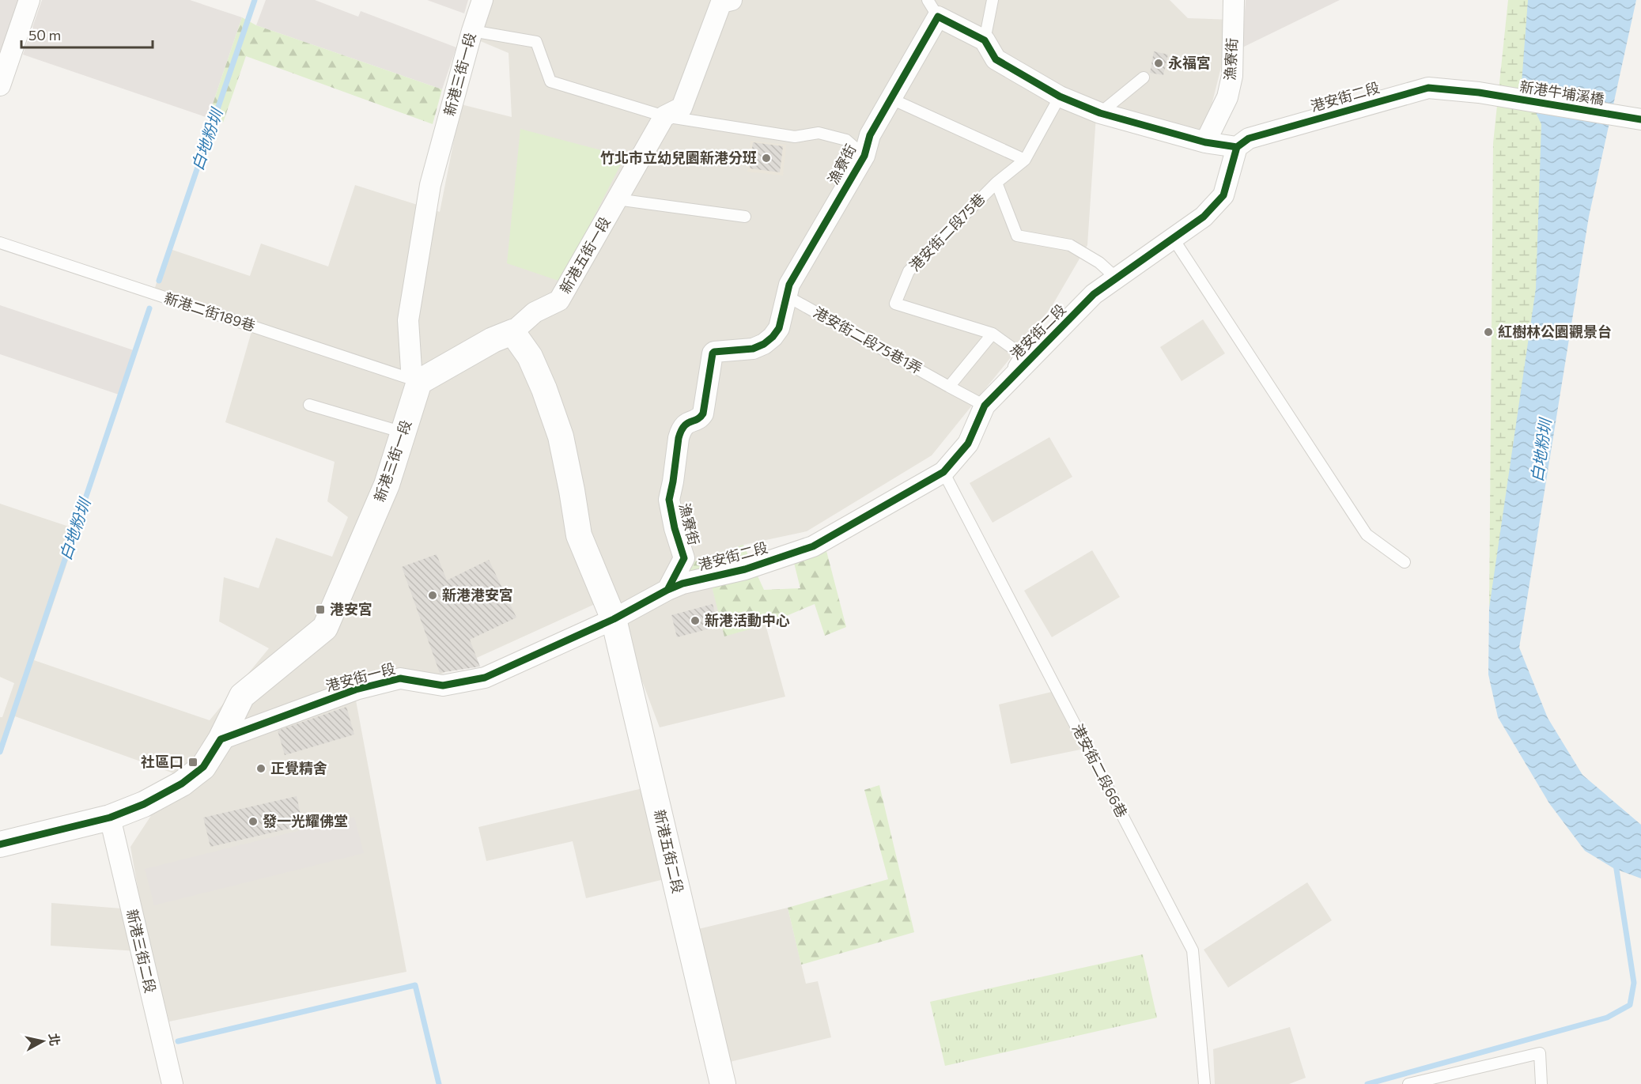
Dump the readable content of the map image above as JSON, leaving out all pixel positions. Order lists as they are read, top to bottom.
{
  "streets": {
    "street": [
      "漁寮街",
      "新港三街一段",
      "新港牛埔溪橋",
      "港安街二段",
      "新港五街一段",
      "港安街一段",
      "新港五街二段",
      "新港三街二段"
    ],
    "lane": [
      "港安街二段75巷",
      "新港二街189巷",
      "港安街二段75巷1弄",
      "港安街二段66巷"
    ]
  },
  "crossings": [
    ["漁寮街", "港安街二段"],
    ["漁寮街", "港安街二段75巷1弄"],
    ["新港三街一段", "新港二街189巷"],
    ["新港三街一段", "港安街一段"],
    ["新港三街一段", "新港三街二段"],
    ["新港牛埔溪橋", "港安街二段"],
    ["港安街二段", "港安街二段75巷"],
    ["港安街二段", "港安街二段75巷1弄"],
    ["港安街二段", "港安街一段"],
    ["港安街二段", "港安街二段66巷"],
    ["港安街二段", "新港五街二段"],
    ["港安街一段", "新港五街二段"]
  ],
  "water": ["白地粉圳"],
  "places": {
    "other": [
      "永福宮",
      "竹北市立幼兒園新港分班",
      "紅樹林公園觀景台",
      "新港港安宮",
      "新港活動中心",
      "正覺精舍",
      "發一光耀佛堂"
    ],
    "transit": ["港安宮", "社區口"]
  },
  "scale_bar": "50 m",
  "north": "right"
}
